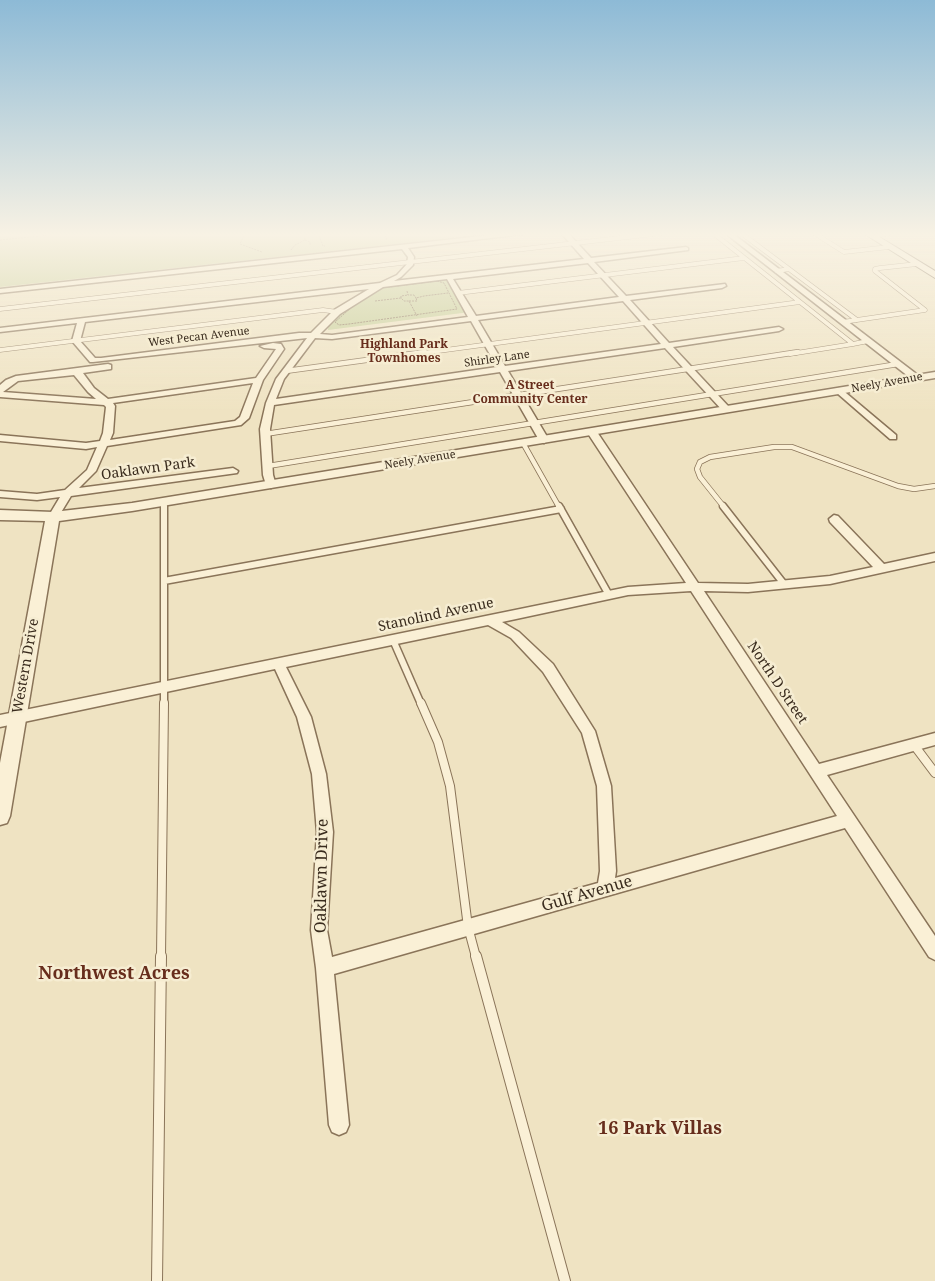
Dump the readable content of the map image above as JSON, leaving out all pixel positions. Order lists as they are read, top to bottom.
{
  "streets": {
    "street": [
      "West Pecan Avenue",
      "Shirley Lane",
      "Neely Avenue",
      "Oaklawn Park",
      "Stanolind Avenue",
      "Western Drive",
      "North D Street",
      "Oaklawn Drive",
      "Gulf Avenue"
    ]
  },
  "crossings": [
    ["Neely Avenue", "Oaklawn Park"],
    ["Neely Avenue", "Western Drive"],
    ["Neely Avenue", "North D Street"],
    ["Oaklawn Park", "Western Drive"],
    ["Stanolind Avenue", "Western Drive"],
    ["Stanolind Avenue", "North D Street"],
    ["Stanolind Avenue", "Oaklawn Drive"],
    ["North D Street", "Gulf Avenue"],
    ["Oaklawn Drive", "Gulf Avenue"]
  ],
  "districts": [
    "Highland Park Townhomes",
    "A Street Community Center",
    "Northwest Acres",
    "16 Park Villas"
  ]
}
